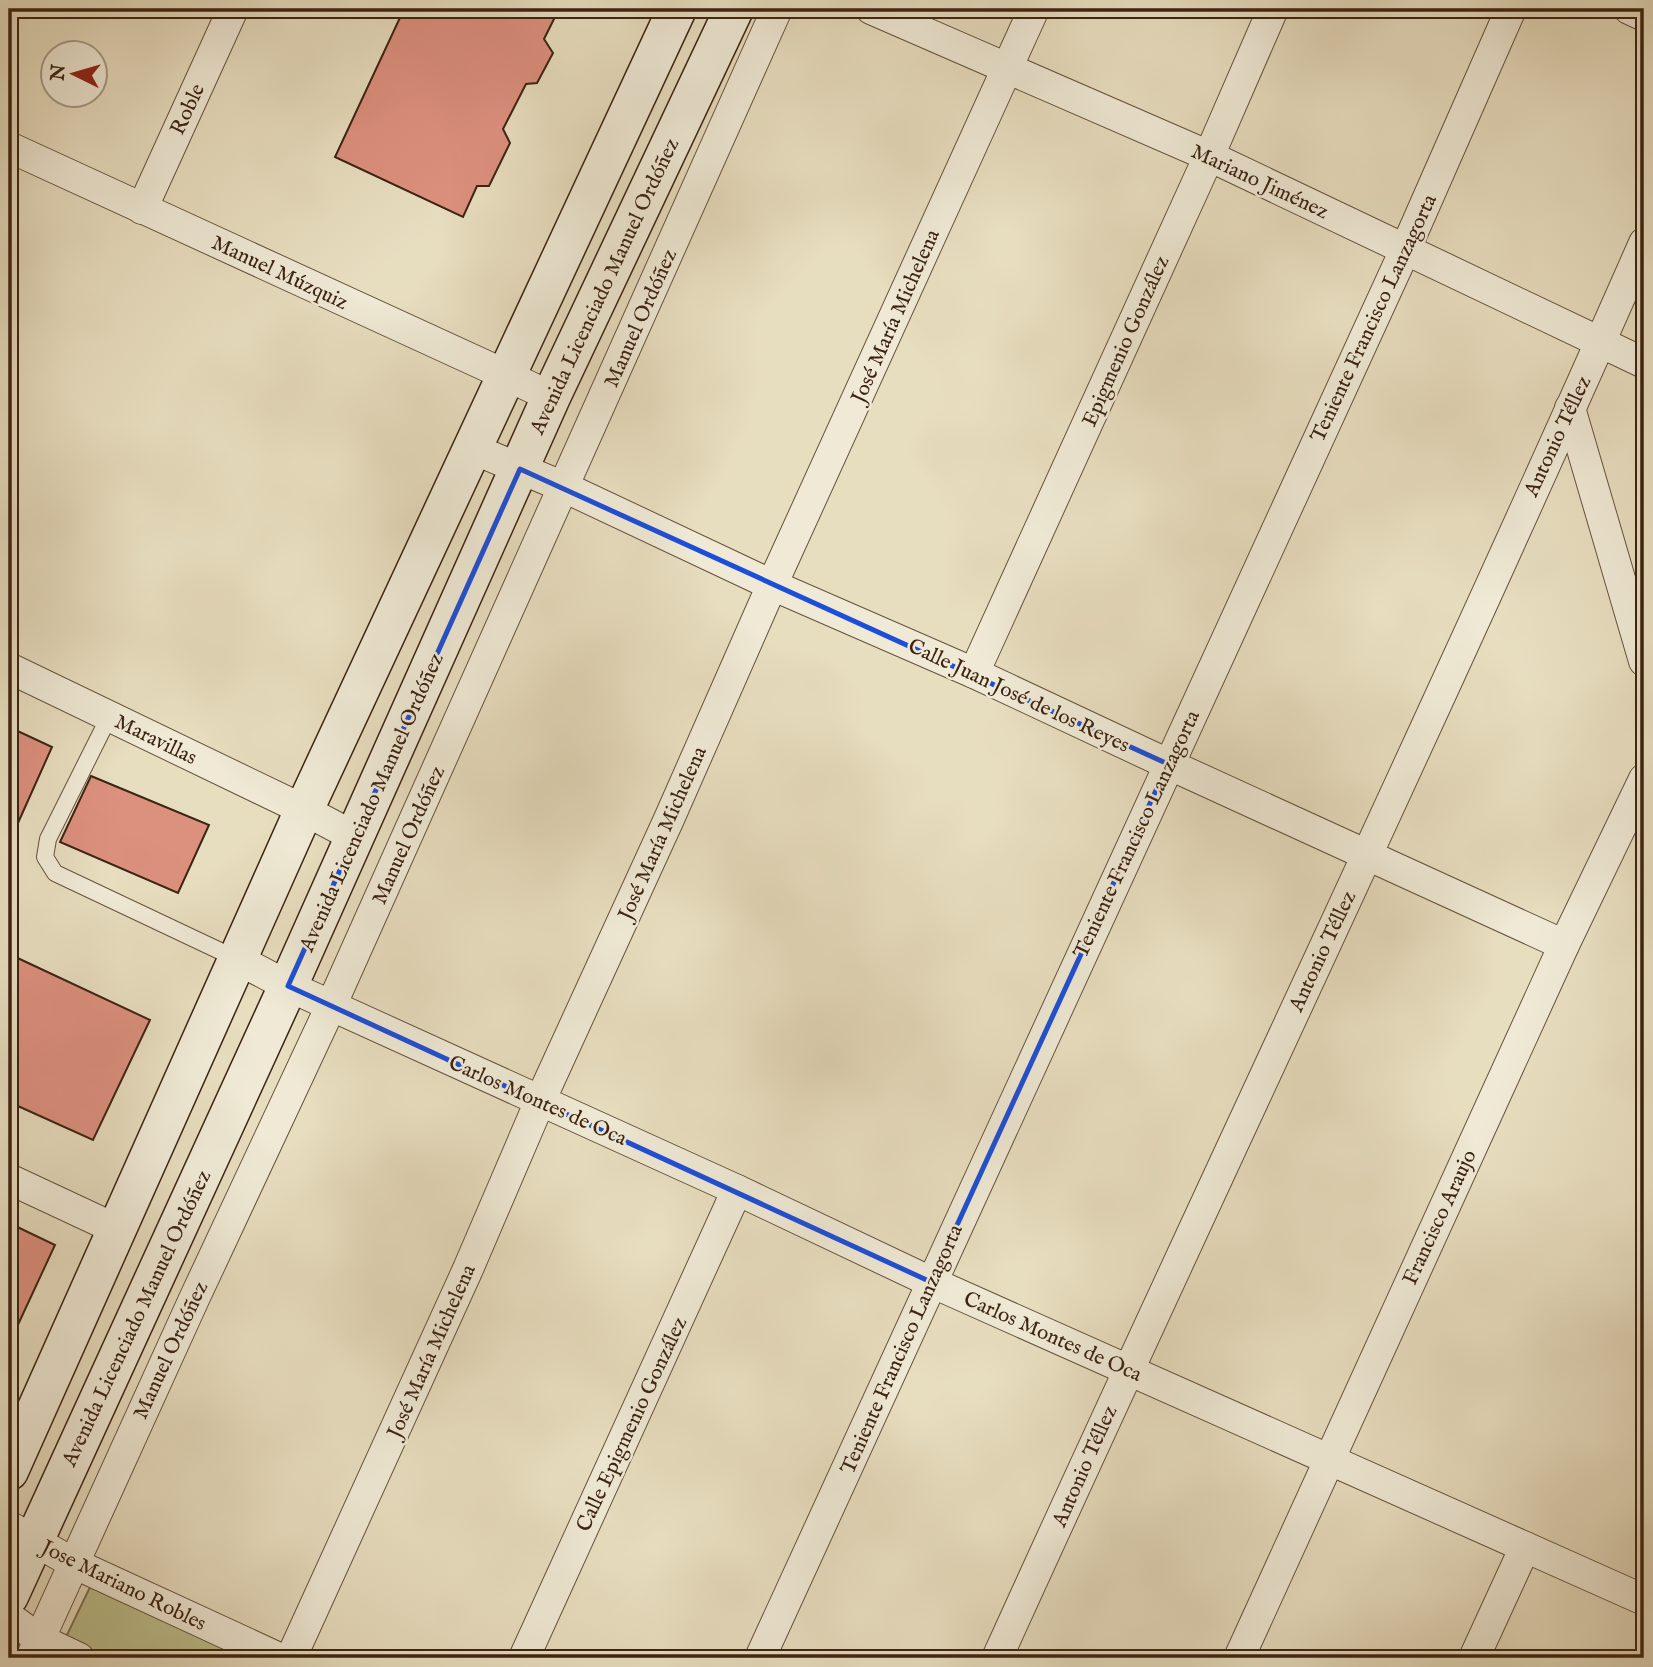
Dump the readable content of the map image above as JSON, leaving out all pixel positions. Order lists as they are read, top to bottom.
{
  "streets": {
    "main road": ["Avenida Licenciado Manuel Ordóñez"],
    "street": [
      "Roble",
      "Mariano Jiménez",
      "Manuel Múzquiz",
      "José María Michelena",
      "Manuel Ordóñez",
      "Teniente Francisco Lanzagorta",
      "Epigmenio González",
      "Antonio Téllez",
      "Calle Juan José de los Reyes",
      "Maravillas",
      "Carlos Montes de Oca",
      "Francisco Araujo",
      "Calle Epigmenio González",
      "Jose Mariano Robles"
    ]
  },
  "crossings": [
    ["Roble", "Manuel Múzquiz"],
    ["Mariano Jiménez", "José María Michelena"],
    ["Mariano Jiménez", "Teniente Francisco Lanzagorta"],
    ["Mariano Jiménez", "Epigmenio González"],
    ["Mariano Jiménez", "Antonio Téllez"],
    ["Manuel Múzquiz", "Avenida Licenciado Manuel Ordóñez"],
    ["Avenida Licenciado Manuel Ordóñez", "Calle Juan José de los Reyes"],
    ["Avenida Licenciado Manuel Ordóñez", "Maravillas"],
    ["Avenida Licenciado Manuel Ordóñez", "Carlos Montes de Oca"],
    ["Avenida Licenciado Manuel Ordóñez", "Jose Mariano Robles"],
    ["José María Michelena", "Calle Juan José de los Reyes"],
    ["José María Michelena", "Carlos Montes de Oca"],
    ["Manuel Ordóñez", "Calle Juan José de los Reyes"],
    ["Manuel Ordóñez", "Carlos Montes de Oca"],
    ["Manuel Ordóñez", "Jose Mariano Robles"],
    ["Teniente Francisco Lanzagorta", "Calle Juan José de los Reyes"],
    ["Teniente Francisco Lanzagorta", "Carlos Montes de Oca"],
    ["Epigmenio González", "Calle Juan José de los Reyes"],
    ["Antonio Téllez", "Calle Juan José de los Reyes"],
    ["Antonio Téllez", "Carlos Montes de Oca"],
    ["Calle Juan José de los Reyes", "Francisco Araujo"],
    ["Carlos Montes de Oca", "Francisco Araujo"],
    ["Carlos Montes de Oca", "Calle Epigmenio González"]
  ],
  "north": "left"
}
